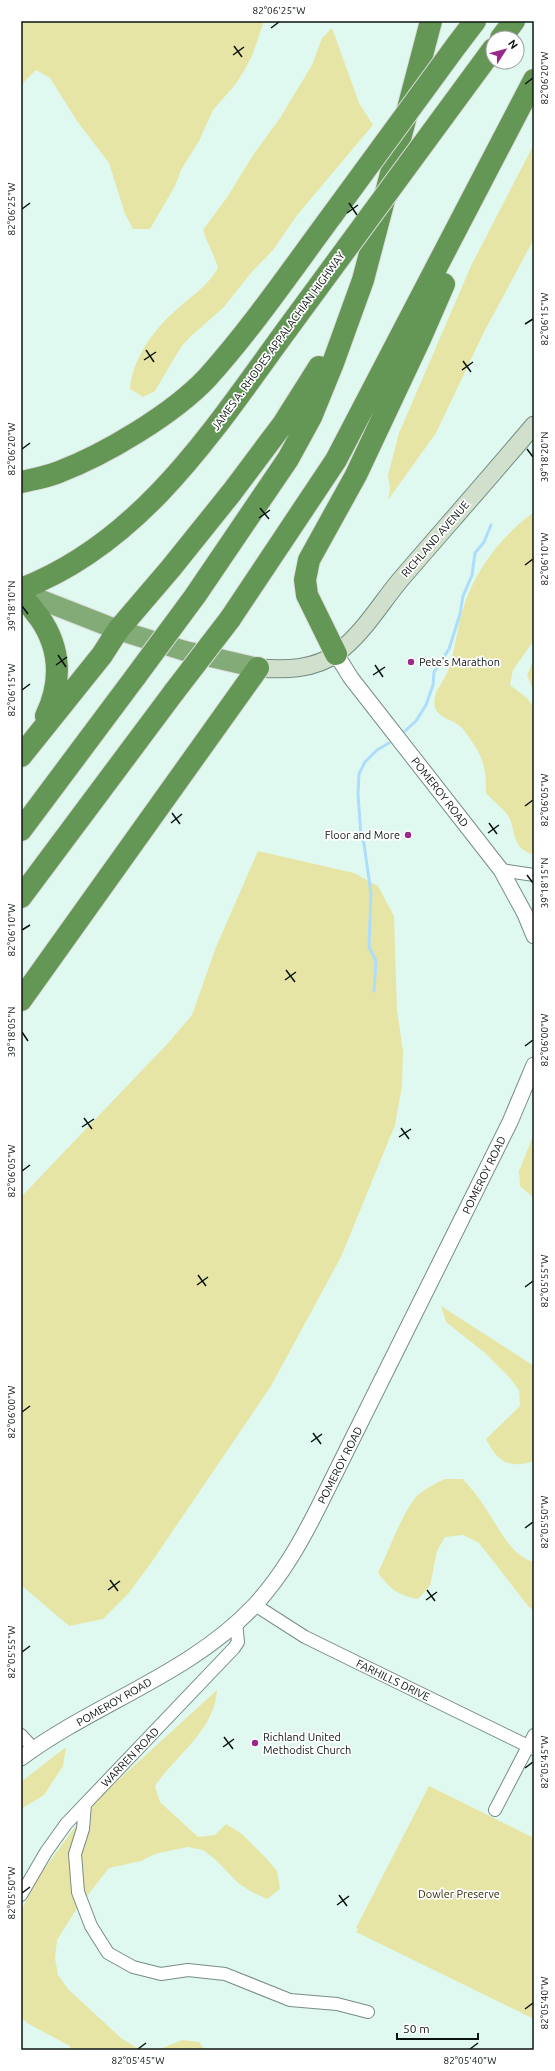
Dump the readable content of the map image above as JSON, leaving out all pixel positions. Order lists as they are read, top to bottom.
{
  "streets": {
    "highway": ["JAMES A. RHODES APPALACHIAN HIGHWAY"],
    "main road": ["RICHLAND AVENUE"],
    "street": ["POMEROY ROAD", "FARHILLS DRIVE", "WARREN ROAD"]
  },
  "crossings": [
    ["RICHLAND AVENUE", "POMEROY ROAD"],
    ["POMEROY ROAD", "FARHILLS DRIVE"],
    ["POMEROY ROAD", "WARREN ROAD"]
  ],
  "parks": ["Dowler Preserve"],
  "places": ["Pete's Marathon", "Floor and More", "Richland United Methodist Church"],
  "scale_bar": "50 m",
  "north": "top right",
  "coordinates": [
    "82°06'25\"W",
    "82°06'20\"W",
    "82°06'15\"W",
    "39°18'20\"N",
    "82°06'10\"W",
    "39°18'10\"N",
    "82°06'05\"W",
    "39°18'15\"N",
    "39°18'05\"N",
    "82°06'00\"W",
    "82°05'55\"W",
    "82°05'50\"W",
    "82°05'45\"W",
    "82°05'40\"W"
  ]
}
